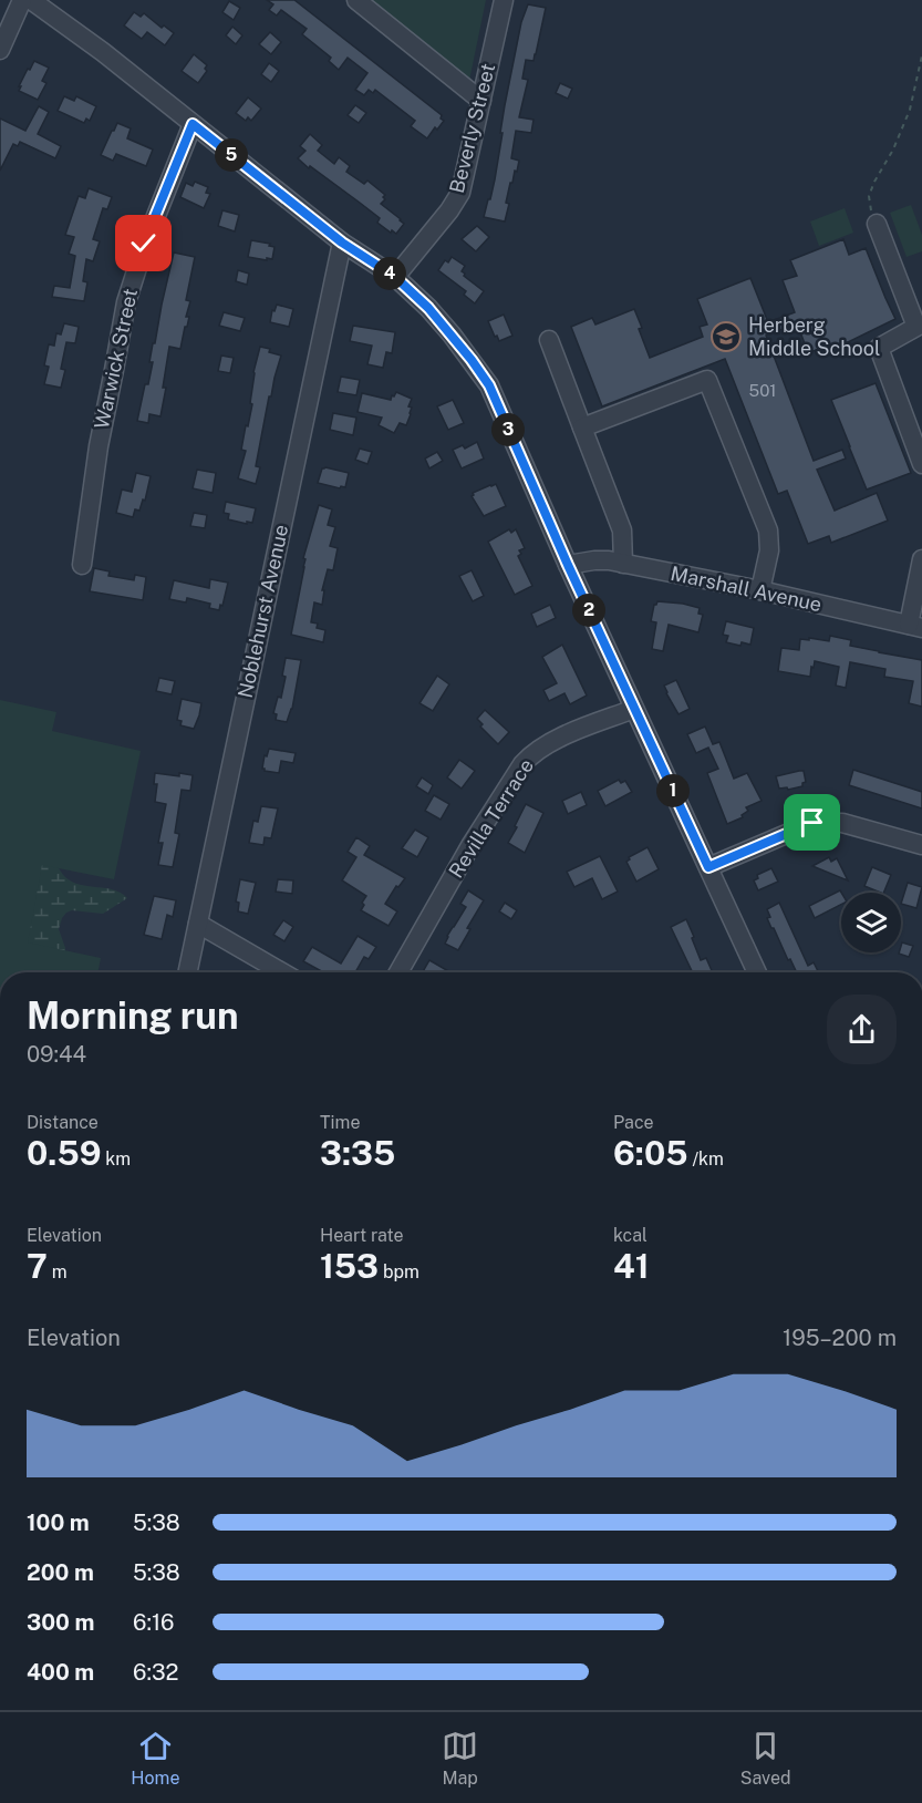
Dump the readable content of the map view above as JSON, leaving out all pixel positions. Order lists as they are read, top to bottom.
{
  "streets": {
    "street": [
      "Beverly Street",
      "Warwick Street",
      "Marshall Avenue",
      "Noblehurst Avenue",
      "Revilla Terrace"
    ]
  },
  "places": {
    "school or university": ["Herberg Middle School"]
  },
  "house_numbers": ["501"],
  "page": {
    "pins": [
      "5",
      "4",
      "3",
      "2",
      "1"
    ],
    "heading": ["Morning run", "09:44"],
    "stats": [
      ["Distance", "0.59 km"],
      ["Time", "3:35"],
      ["Pace", "6:05 /km"],
      ["Elevation", "7 m"],
      ["Heart rate", "153 bpm"],
      ["kcal", "41"]
    ],
    "chart": ["Elevation", "195–200 m"],
    "list": [
      {
        "name": "100 m",
        "note": "5:38"
      },
      {
        "name": "200 m",
        "note": "5:38"
      },
      {
        "name": "300 m",
        "note": "6:16"
      },
      {
        "name": "400 m",
        "note": "6:32"
      }
    ],
    "tabs": ["Home", "Map", "Saved"]
  }
}
